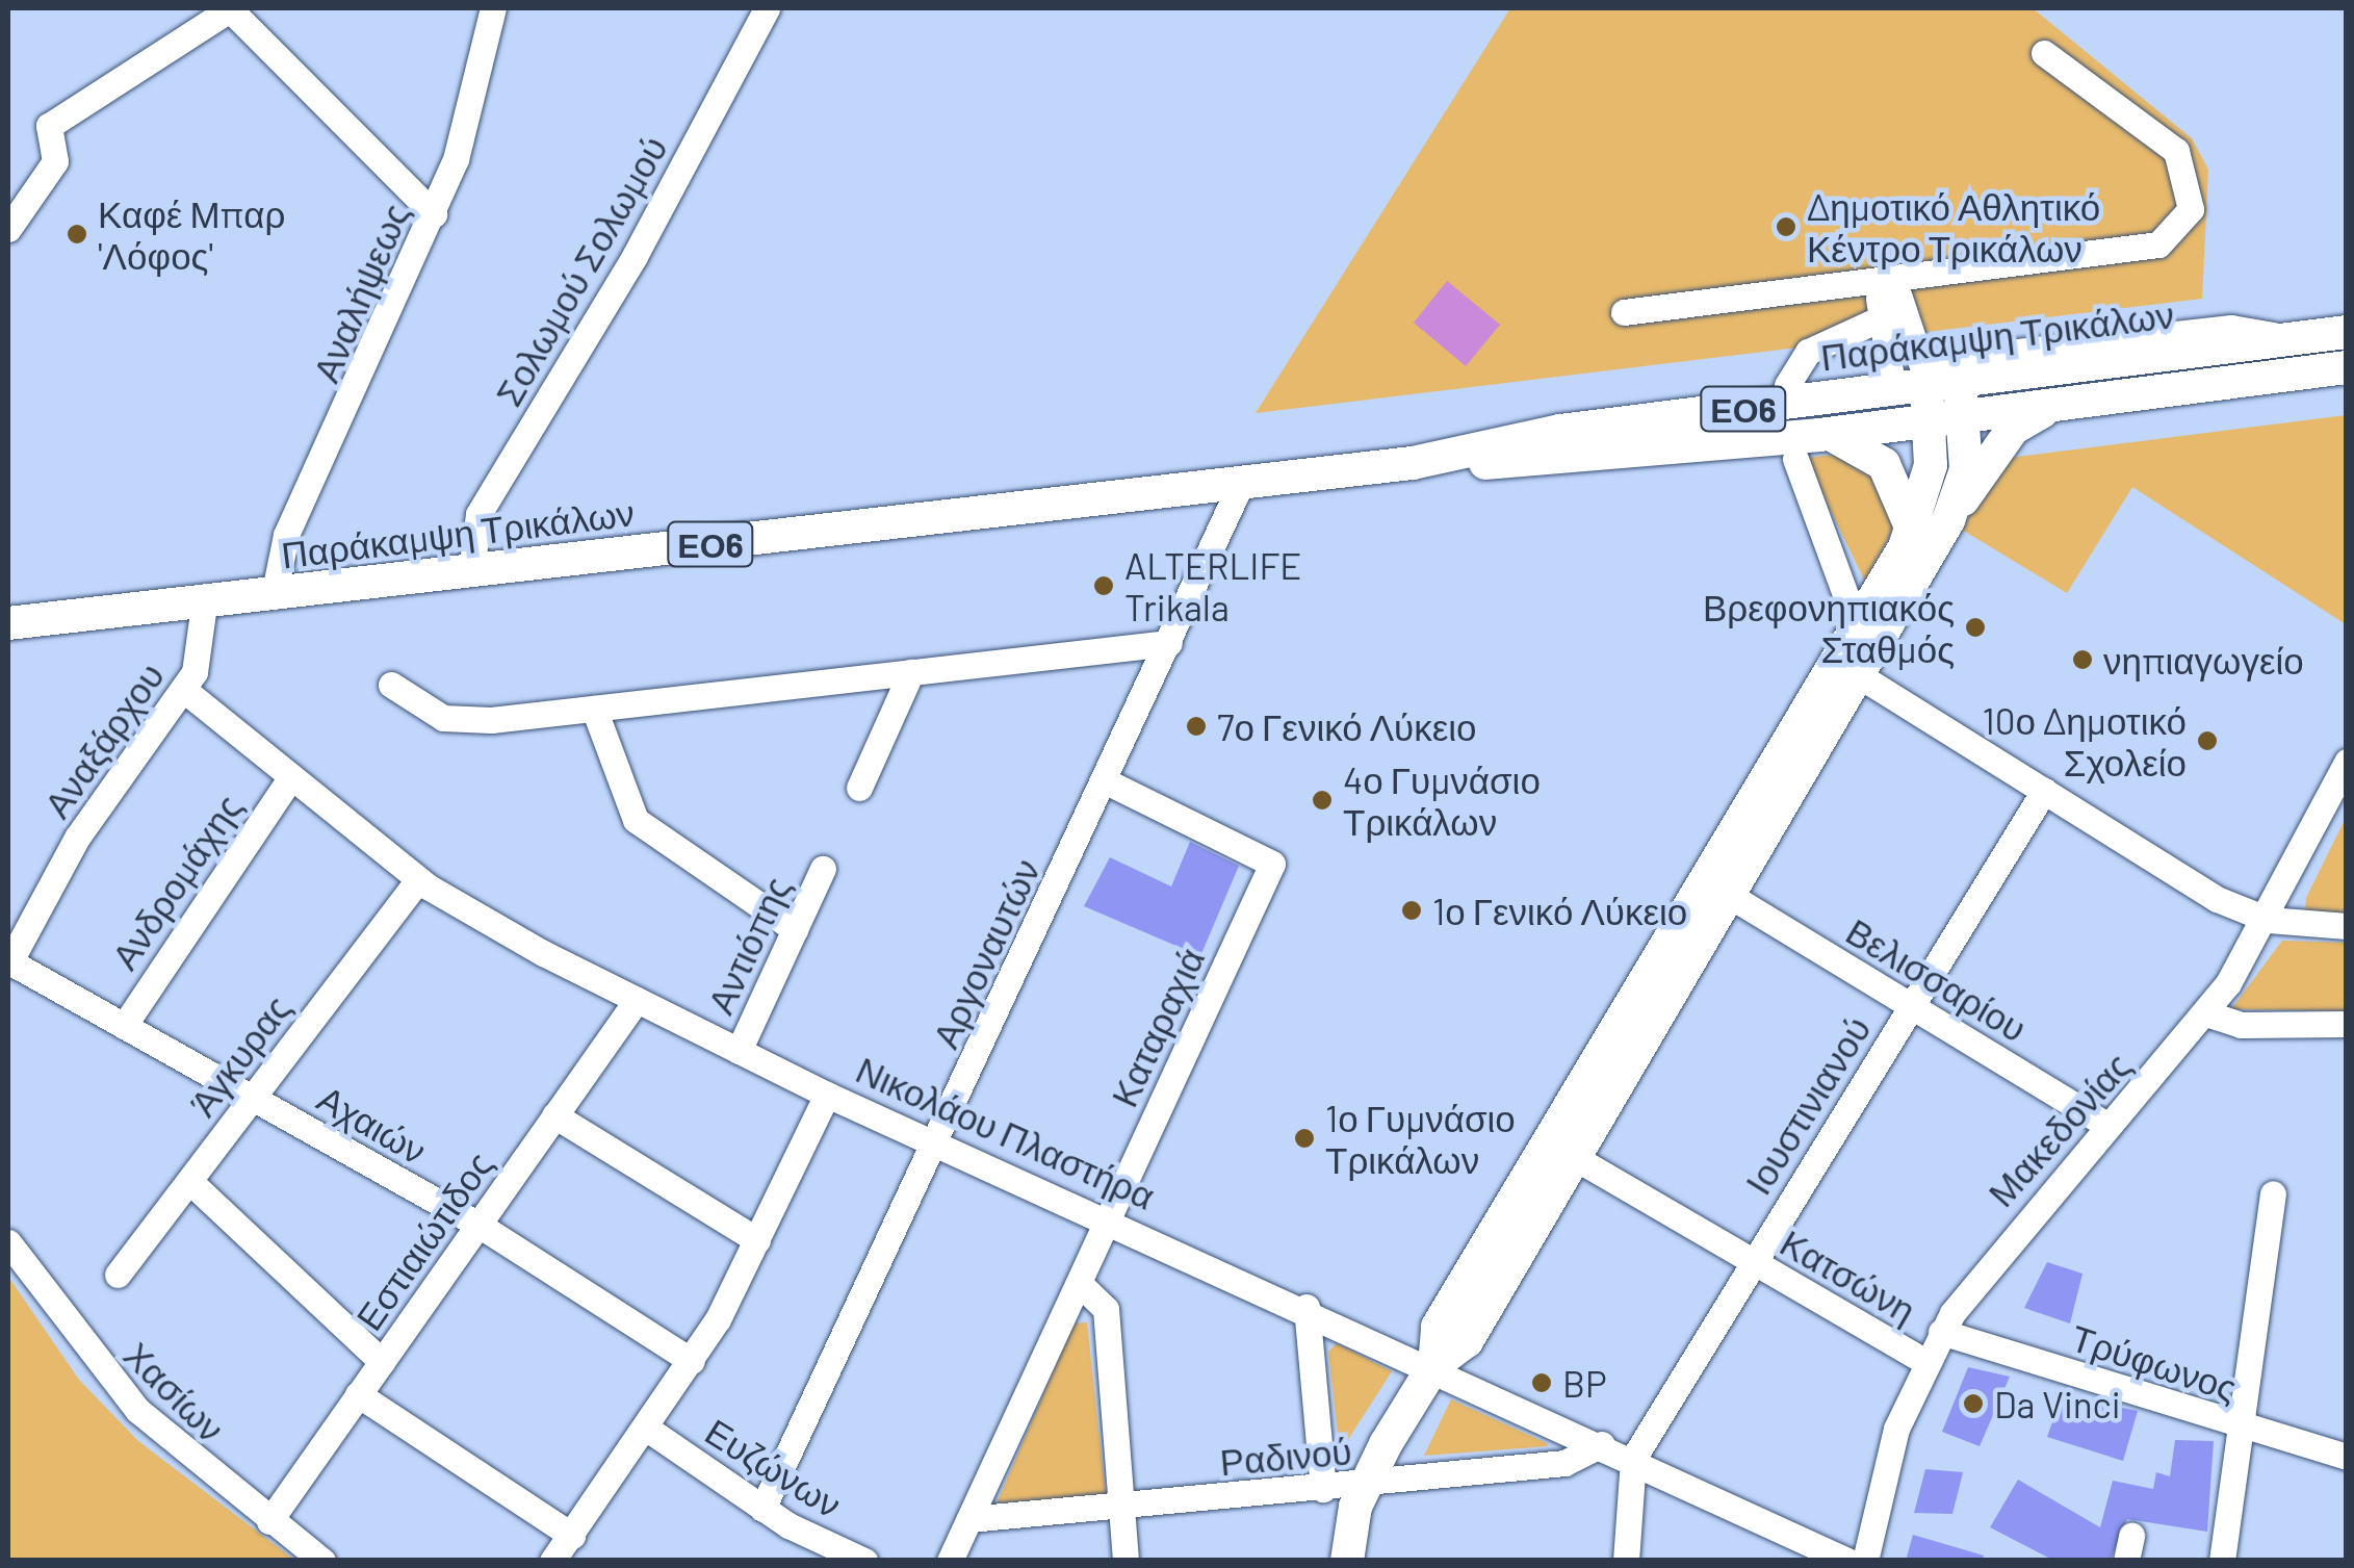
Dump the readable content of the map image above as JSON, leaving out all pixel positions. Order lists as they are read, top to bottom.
{
  "streets": {
    "main road": ["Παράκαμψη Τρικάλων", "ΕΟ6"],
    "street": [
      "Σολωμού Σολωμού",
      "Αναλήψεως",
      "Αναξάρχου",
      "Ανδρομάχης",
      "Αντιόπης",
      "Αργοναυτών",
      "Βελισσαρίου",
      "Καταραχιά",
      "Άγκυρας",
      "Ιουστινιανού",
      "Αχαιών",
      "Μακεδονίας",
      "Νικολάου Πλαστήρα",
      "Εστιαιώτιδος",
      "Κατσώνη",
      "Τρύφωνος",
      "Χασίων",
      "Ραδινού",
      "Ευζώνων"
    ]
  },
  "crossings": [
    ["Σολωμού Σολωμού", "Παράκαμψη Τρικάλων"],
    ["Αναλήψεως", "Παράκαμψη Τρικάλων"],
    ["Παράκαμψη Τρικάλων", "Αναξάρχου"],
    ["Παράκαμψη Τρικάλων", "Αργοναυτών"],
    ["Αναξάρχου", "Αχαιών"],
    ["Αναξάρχου", "Νικολάου Πλαστήρα"],
    ["Ανδρομάχης", "Αχαιών"],
    ["Ανδρομάχης", "Νικολάου Πλαστήρα"],
    ["Αντιόπης", "Νικολάου Πλαστήρα"],
    ["Αργοναυτών", "Καταραχιά"],
    ["Αργοναυτών", "Νικολάου Πλαστήρα"],
    ["Αργοναυτών", "Ευζώνων"],
    ["Βελισσαρίου", "Ιουστινιανού"],
    ["Βελισσαρίου", "Μακεδονίας"],
    ["Καταραχιά", "Νικολάου Πλαστήρα"],
    ["Καταραχιά", "Ραδινού"],
    ["Άγκυρας", "Αχαιών"],
    ["Άγκυρας", "Νικολάου Πλαστήρα"],
    ["Ιουστινιανού", "Νικολάου Πλαστήρα"],
    ["Ιουστινιανού", "Κατσώνη"],
    ["Αχαιών", "Εστιαιώτιδος"],
    ["Μακεδονίας", "Κατσώνη"],
    ["Μακεδονίας", "Τρύφωνος"],
    ["Νικολάου Πλαστήρα", "Εστιαιώτιδος"],
    ["Νικολάου Πλαστήρα", "Ραδινού"],
    ["Εστιαιώτιδος", "Χασίων"]
  ],
  "places": [
    "Δημοτικό Αθλητικό Κέντρο Τρικάλων",
    "Καφέ Μπαρ 'Λόφος'",
    "ALTERLIFE Trikala",
    "Βρεφονηπιακός Σταθμός",
    "νηπιαγωγείο",
    "7ο Γενικό Λύκειο",
    "10ο Δημοτικό Σχολείο",
    "4ο Γυμνάσιο Τρικάλων",
    "1ο Γενικό Λύκειο",
    "1ο Γυμνάσιο Τρικάλων",
    "BP",
    "Da Vinci"
  ]
}
